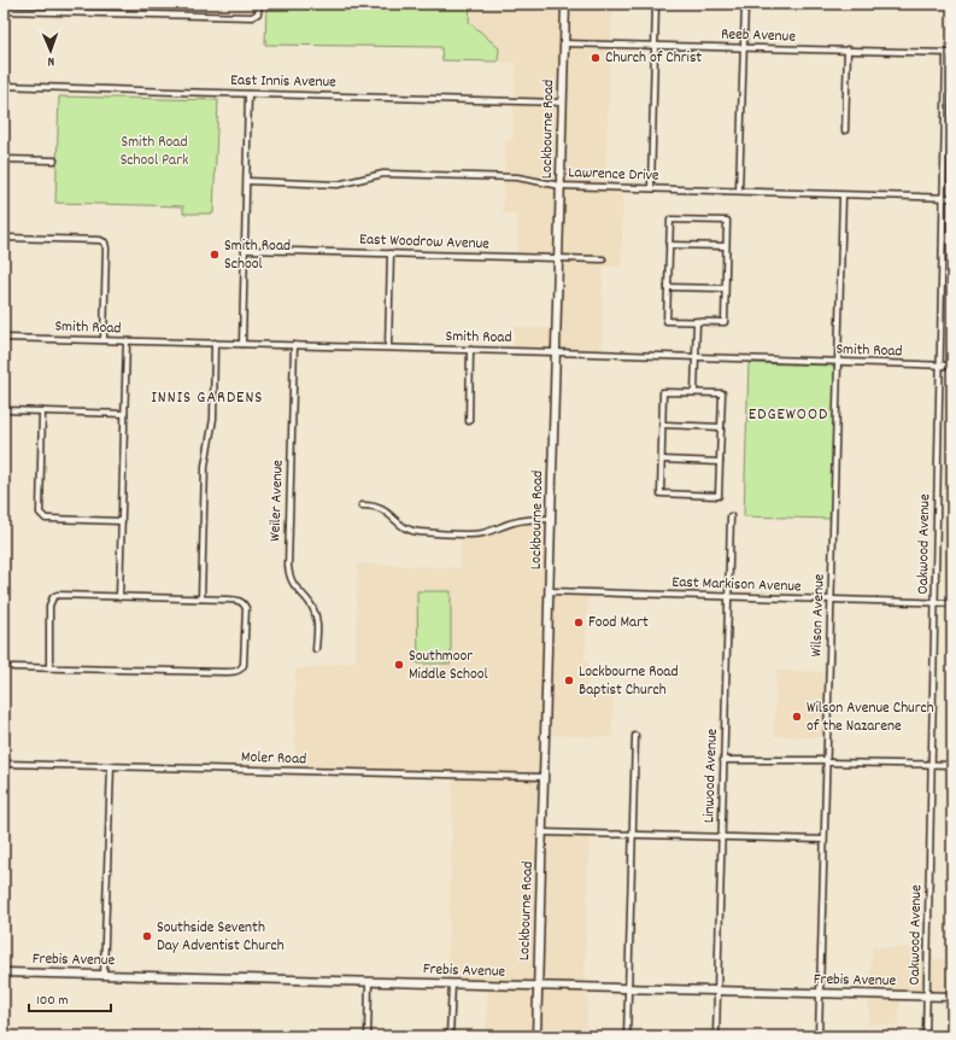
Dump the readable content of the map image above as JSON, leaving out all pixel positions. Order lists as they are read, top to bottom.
{
  "streets": {
    "main road": ["Lockbourne Road", "Frebis Avenue"],
    "street": [
      "Reeb Avenue",
      "East Innis Avenue",
      "Lawrence Drive",
      "East Woodrow Avenue",
      "Smith Road",
      "Weiler Avenue",
      "Oakwood Avenue",
      "East Markison Avenue",
      "Wilson Avenue",
      "Moler Road",
      "Linwood Avenue"
    ]
  },
  "crossings": [
    ["Reeb Avenue", "Lockbourne Road"],
    ["Reeb Avenue", "Oakwood Avenue"],
    ["East Innis Avenue", "Lockbourne Road"],
    ["Lockbourne Road", "Lawrence Drive"],
    ["Lockbourne Road", "East Woodrow Avenue"],
    ["Lockbourne Road", "Smith Road"],
    ["Lockbourne Road", "East Markison Avenue"],
    ["Lockbourne Road", "Moler Road"],
    ["Lockbourne Road", "Frebis Avenue"],
    ["Lawrence Drive", "Oakwood Avenue"],
    ["Lawrence Drive", "Wilson Avenue"],
    ["Smith Road", "Weiler Avenue"],
    ["Smith Road", "Oakwood Avenue"],
    ["Smith Road", "Wilson Avenue"],
    ["Oakwood Avenue", "East Markison Avenue"],
    ["Oakwood Avenue", "Frebis Avenue"],
    ["East Markison Avenue", "Wilson Avenue"],
    ["East Markison Avenue", "Linwood Avenue"],
    ["Wilson Avenue", "Frebis Avenue"],
    ["Linwood Avenue", "Frebis Avenue"]
  ],
  "districts": ["INNIS GARDENS", "EDGEWOOD"],
  "parks": ["Smith Road School Park"],
  "places": [
    "Church of Christ",
    "Smith Road School",
    "Food Mart",
    "Southmoor Middle School",
    "Lockbourne Road Baptist Church",
    "Wilson Avenue Church of the Nazarene",
    "Southside Seventh Day Adventist Church"
  ],
  "scale_bar": "100 m",
  "north": "bottom"
}
